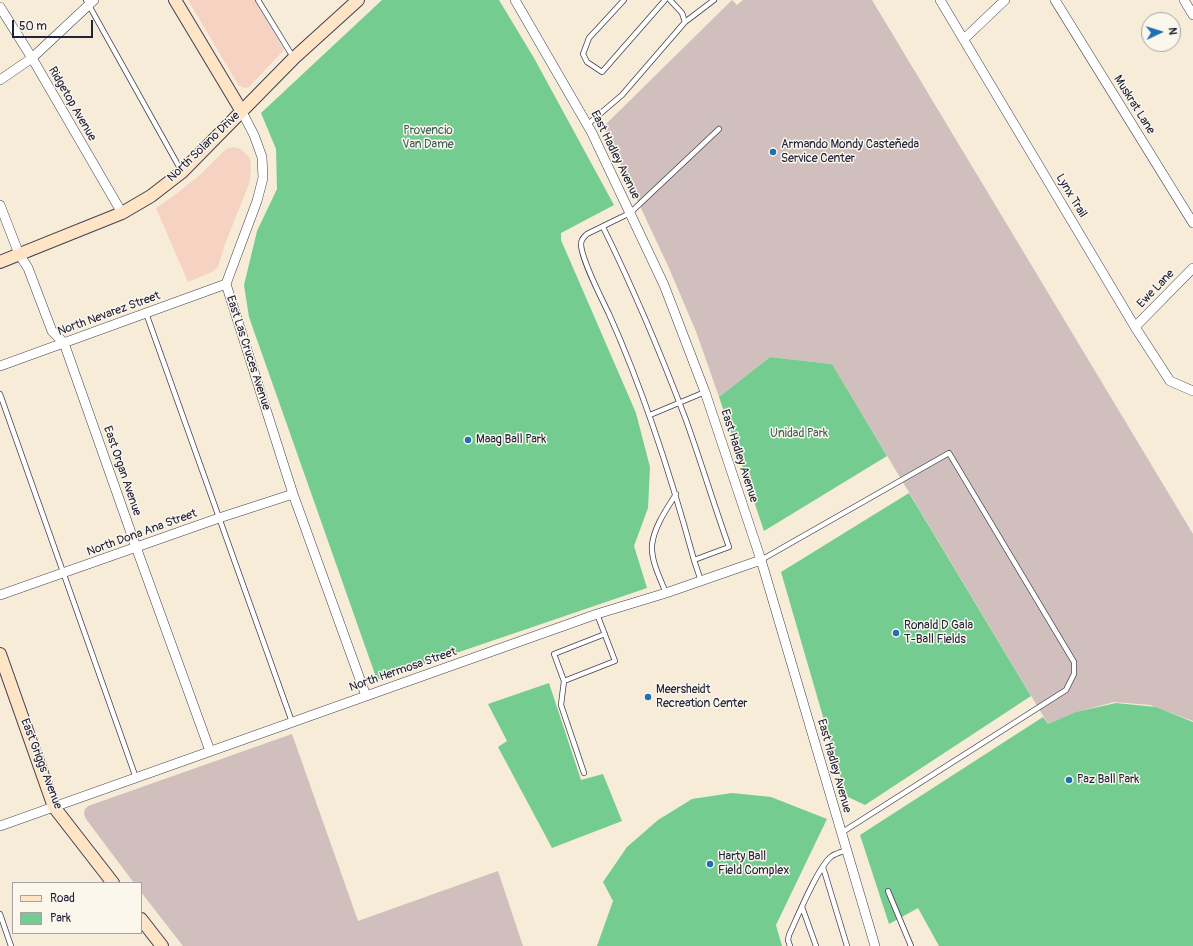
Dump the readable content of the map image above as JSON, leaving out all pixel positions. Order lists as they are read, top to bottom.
{
  "streets": {
    "main road": ["North Solano Drive", "East Las Cruces Avenue", "East Griggs Avenue"],
    "street": [
      "Ridgetop Avenue",
      "Muskrat Lane",
      "East Hadley Avenue",
      "Lynx Trail",
      "Ewe Lane",
      "North Nevarez Street",
      "East Organ Avenue",
      "North Dona Ana Street",
      "North Hermosa Street"
    ]
  },
  "crossings": [
    ["Ridgetop Avenue", "North Solano Drive"],
    ["North Solano Drive", "East Las Cruces Avenue"],
    ["North Solano Drive", "East Organ Avenue"],
    ["East Hadley Avenue", "North Hermosa Street"],
    ["Lynx Trail", "Ewe Lane"],
    ["North Nevarez Street", "East Las Cruces Avenue"],
    ["North Nevarez Street", "East Organ Avenue"],
    ["East Las Cruces Avenue", "North Dona Ana Street"],
    ["East Las Cruces Avenue", "North Hermosa Street"],
    ["East Organ Avenue", "North Dona Ana Street"],
    ["East Organ Avenue", "North Hermosa Street"],
    ["North Hermosa Street", "East Griggs Avenue"]
  ],
  "parks": ["Provencio Van Dame", "Unidad Park"],
  "places": [
    "Armando Mondy Casteñeda Service Center",
    "Maag Ball Park",
    "Ronald D Gala T-Ball Fields",
    "Meersheidt Recreation Center",
    "Paz Ball Park",
    "Harty Ball Field Complex"
  ],
  "legend": ["Road", "Park"],
  "scale_bar": "50 m",
  "north": "right"
}
